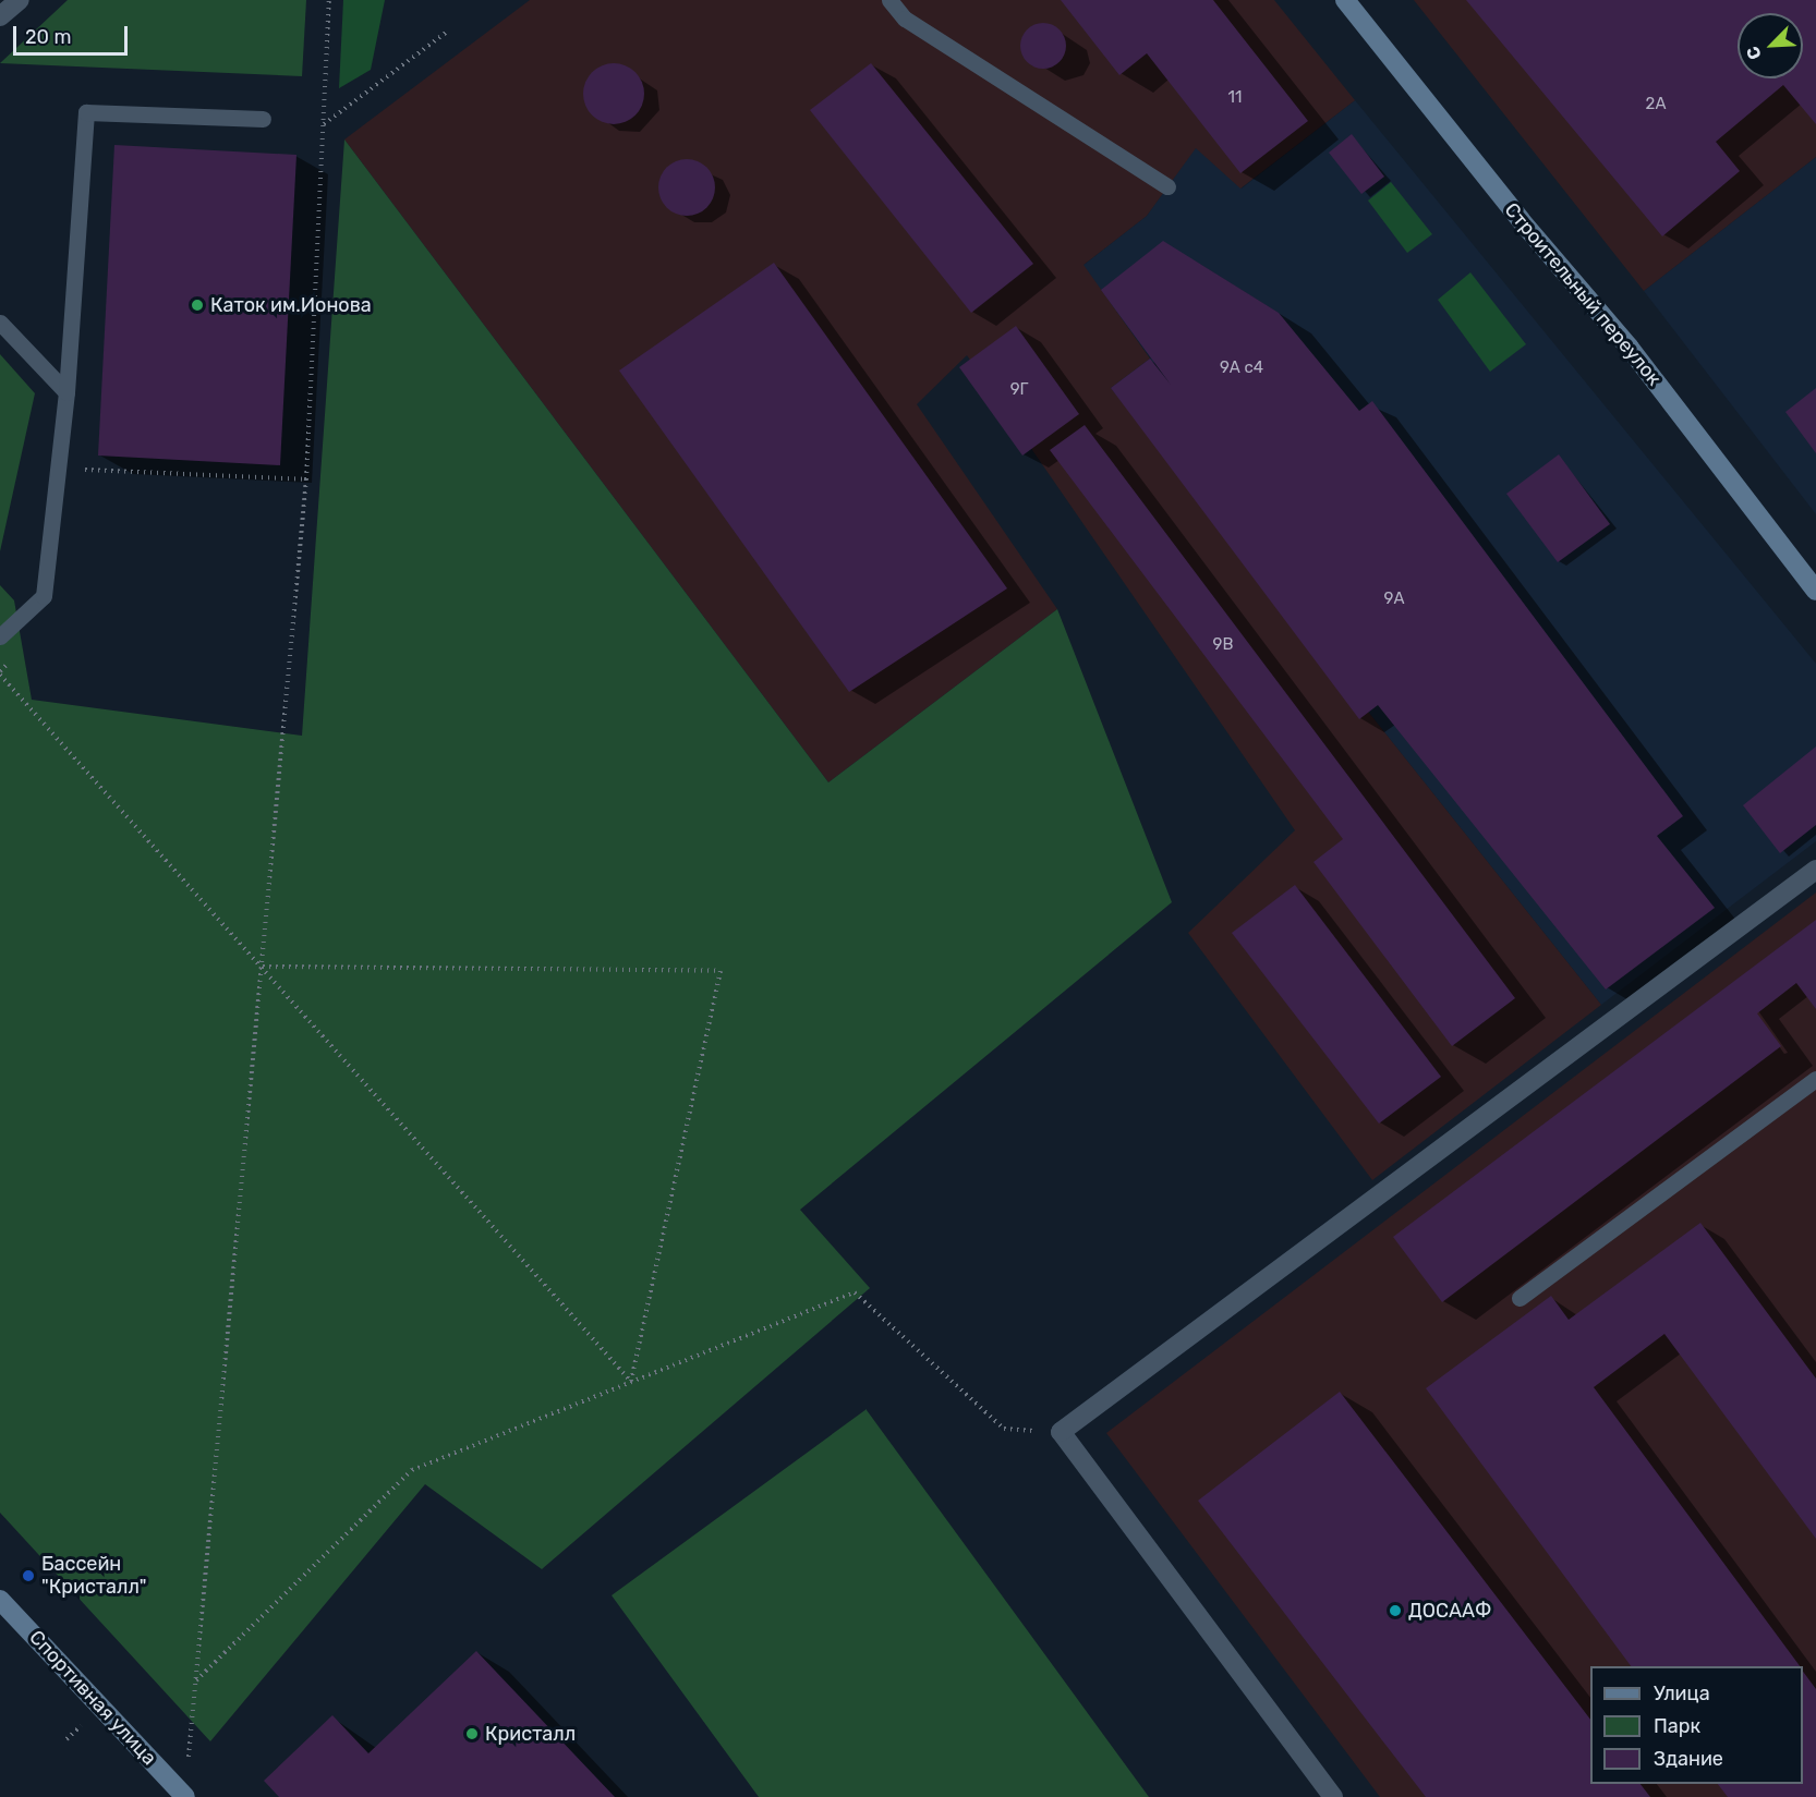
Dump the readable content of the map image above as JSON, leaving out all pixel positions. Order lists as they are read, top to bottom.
{
  "streets": {
    "street": ["Строительный переулок", "Спортивная улица"]
  },
  "places": [
    "Каток им.Ионова",
    "Бассейн \"Кристалл\"",
    "ДОСААФ",
    "Кристалл"
  ],
  "house_numbers": [
    "11",
    "2А",
    "9А с4",
    "9Г",
    "9А",
    "9В"
  ],
  "legend": ["Улица", "Парк", "Здание"],
  "scale_bar": "20 m",
  "north": "bottom left"
}
